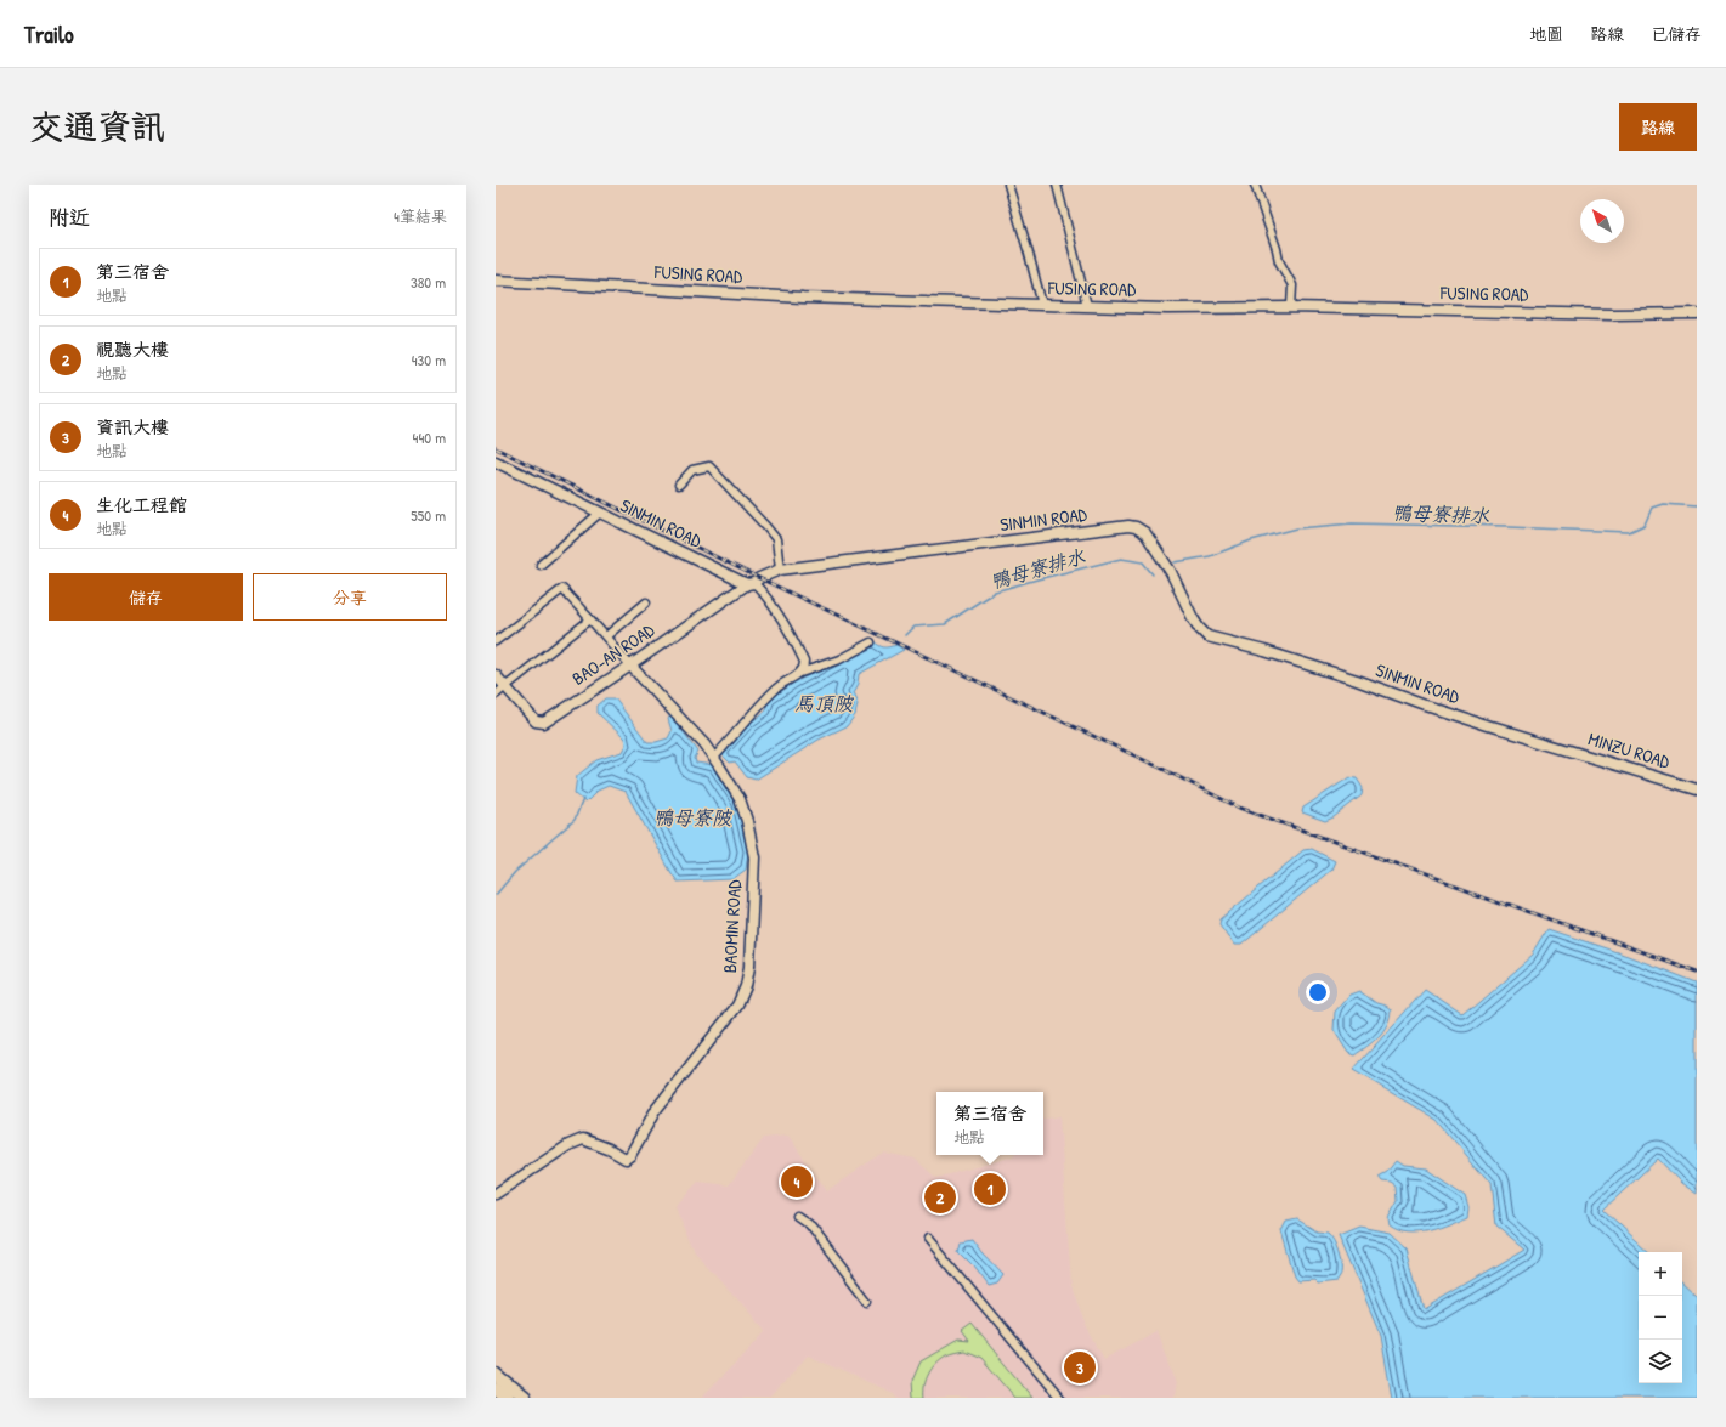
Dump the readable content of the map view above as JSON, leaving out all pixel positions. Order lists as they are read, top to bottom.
{
  "streets": {
    "street": [
      "FUSING ROAD",
      "SINMIN ROAD",
      "BAO-AN ROAD",
      "MINZU ROAD",
      "BAOMIN ROAD"
    ]
  },
  "crossings": [
    ["SINMIN ROAD", "BAO-AN ROAD"],
    ["SINMIN ROAD", "MINZU ROAD"],
    ["BAO-AN ROAD", "BAOMIN ROAD"]
  ],
  "water": ["鴨母寮排水", "馬頂陂", "鴨母寮陂"],
  "north": "top left",
  "page": {
    "header": "Trailo",
    "nav": ["地圖", "路線", "已儲存"],
    "title": "交通資訊",
    "buttons": [
      "路線",
      ["儲存", "分享"]
    ],
    "heading": ["附近", "4筆結果"],
    "list": [
      {
        "mark": "1",
        "name": "第三宿舍",
        "note": "地點",
        "value": "380 m"
      },
      {
        "mark": "2",
        "name": "視聽大樓",
        "note": "地點",
        "value": "430 m"
      },
      {
        "mark": "3",
        "name": "資訊大樓",
        "note": "地點",
        "value": "440 m"
      },
      {
        "mark": "4",
        "name": "生化工程館",
        "note": "地點",
        "value": "550 m"
      }
    ],
    "popup": ["第三宿舍", "地點"],
    "pins": [
      "4",
      "1",
      "2",
      "3"
    ],
    "map_buttons": ["+", "−"]
  }
}
